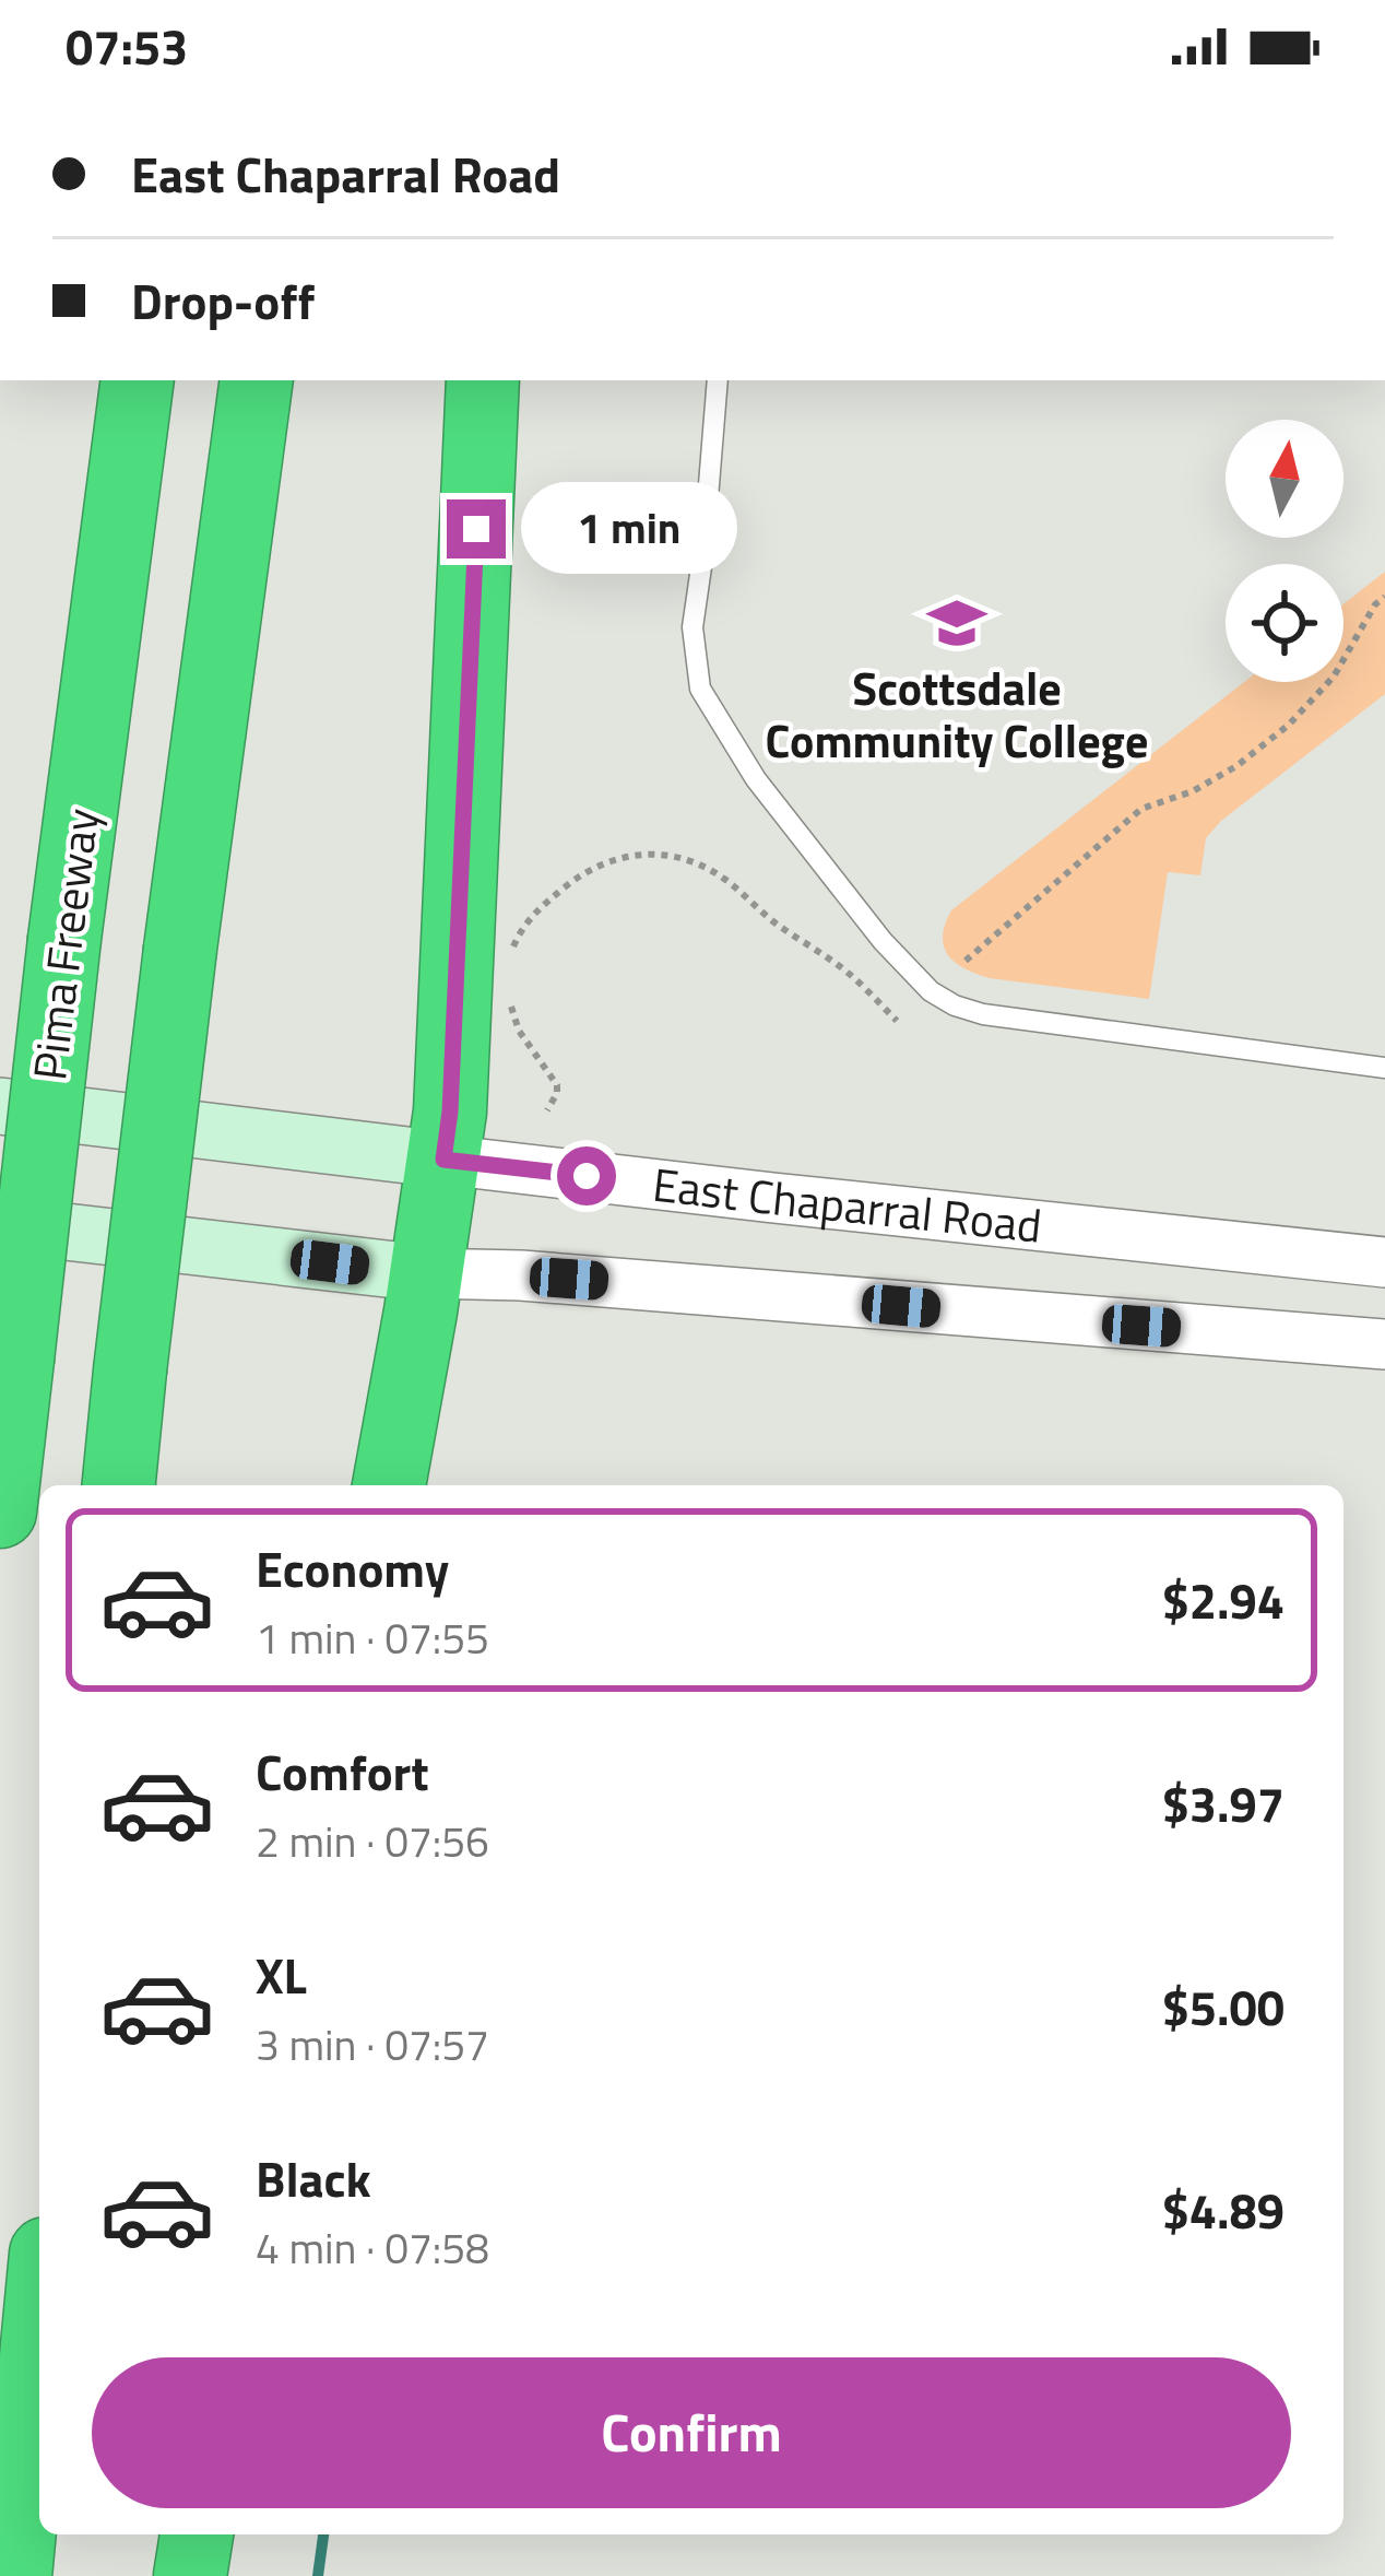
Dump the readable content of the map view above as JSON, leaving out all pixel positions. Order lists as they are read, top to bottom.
{
  "streets": {
    "highway": ["Pima Freeway"],
    "main road": ["East Chaparral Road"]
  },
  "places": {
    "school or university": ["Scottsdale Community College"]
  },
  "north": "top",
  "page": {
    "status": "07:53",
    "banner": ["East Chaparral Road", "Drop-off"],
    "bubble": "1 min",
    "list": [
      {
        "name": "Economy",
        "note": "1 min · 07:55",
        "value": "$2.94"
      },
      {
        "name": "Comfort",
        "note": "2 min · 07:56",
        "value": "$3.97"
      },
      {
        "name": "XL",
        "note": "3 min · 07:57",
        "value": "$5.00"
      },
      {
        "name": "Black",
        "note": "4 min · 07:58",
        "value": "$4.89"
      }
    ],
    "buttons": "Confirm"
  }
}
